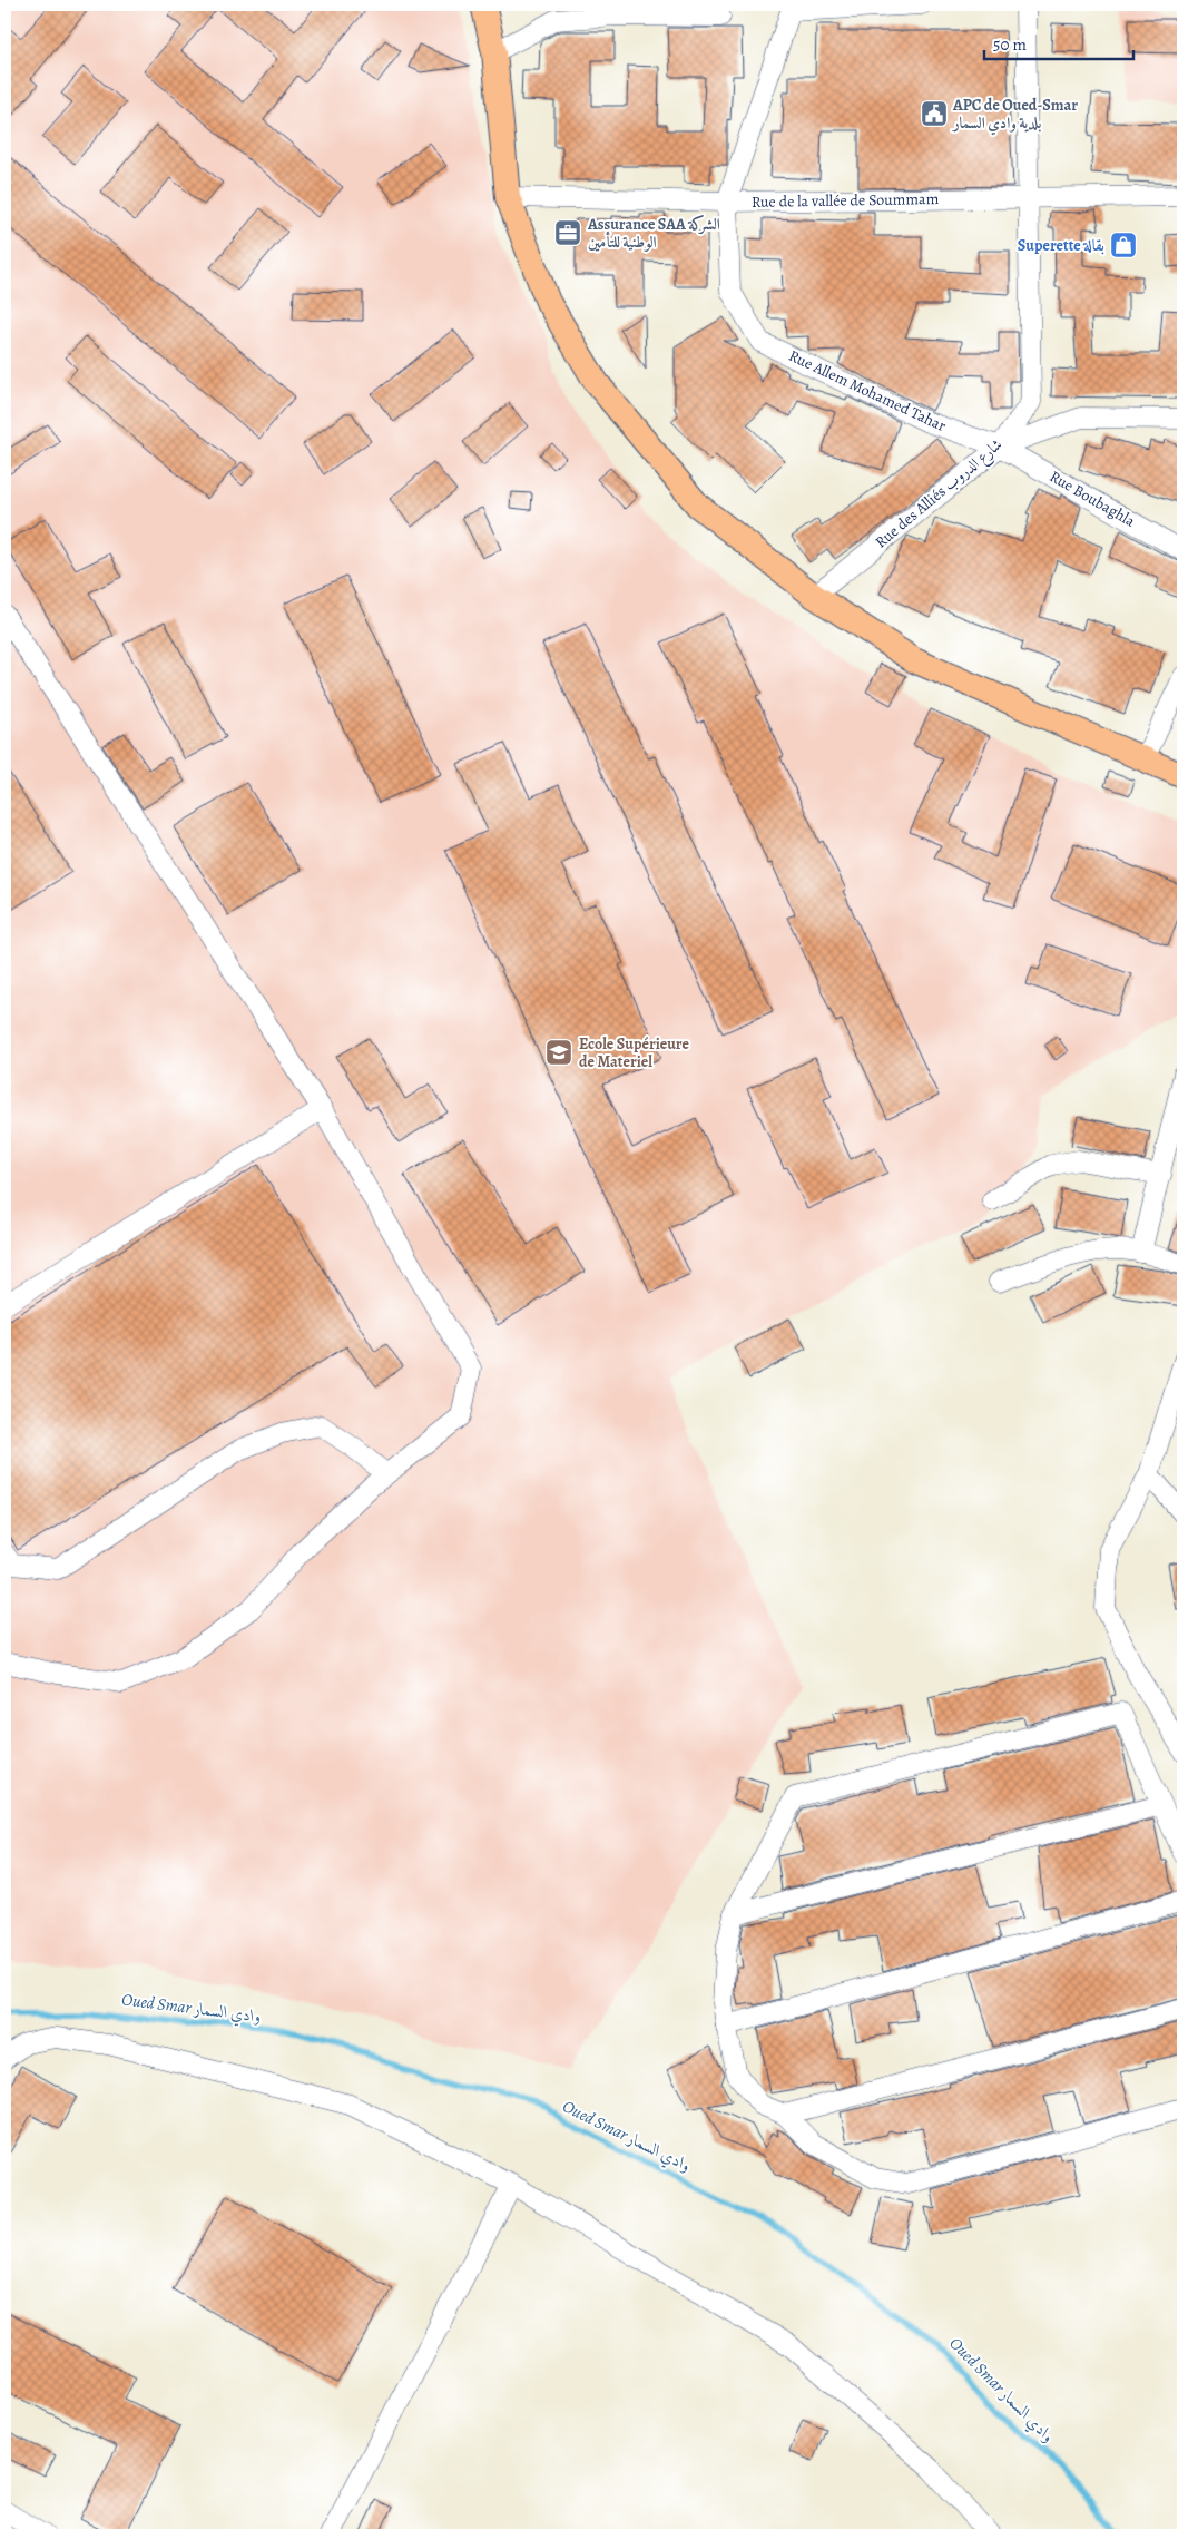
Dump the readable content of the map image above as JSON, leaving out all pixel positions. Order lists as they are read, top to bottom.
{
  "streets": {
    "street": [
      "Rue de la vallée de Soummam",
      "Rue Allem Mohamed Tahar",
      "Rue des Alliés شارع الدروب",
      "Rue Boubaghla"
    ]
  },
  "crossings": [
    ["Rue de la vallée de Soummam", "Rue Allem Mohamed Tahar"],
    ["Rue de la vallée de Soummam", "Rue des Alliés شارع الدروب"],
    ["Rue Allem Mohamed Tahar", "Rue des Alliés شارع الدروب"],
    ["Rue Allem Mohamed Tahar", "Rue Boubaghla"],
    ["Rue des Alliés شارع الدروب", "Rue Boubaghla"]
  ],
  "water": ["Oued Smar وادي السمار"],
  "places": {
    "public building": ["APC de Oued-Smar بلدية وادي السمار"],
    "office": ["Assurance SAA الشركة الوطنية للتأمين"],
    "shop": ["Superette بقالة"],
    "school or university": ["Ecole Supérieure de Materiel"]
  },
  "scale_bar": "50 m"
}
